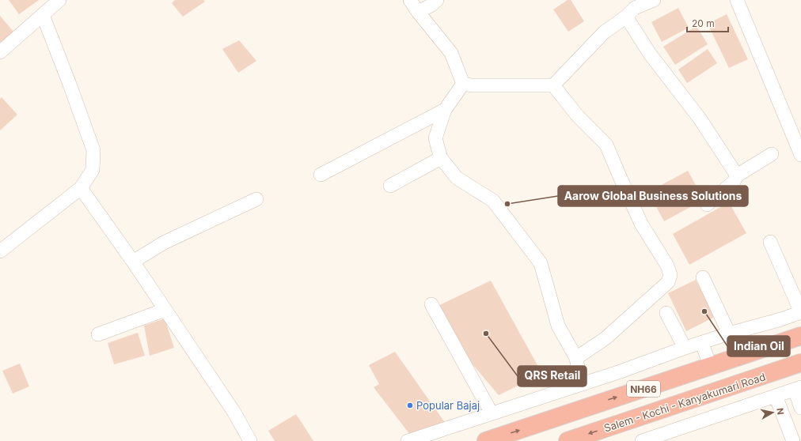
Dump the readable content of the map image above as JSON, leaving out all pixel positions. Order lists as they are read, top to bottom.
{
  "streets": {
    "highway": ["NH66", "Salem - Kochi - Kanyakumari Road"]
  },
  "places": [
    "Aarow Global Business Solutions",
    "Indian Oil",
    "QRS Retail",
    "Popular Bajaj"
  ],
  "scale_bar": "20 m",
  "north": "right"
}
